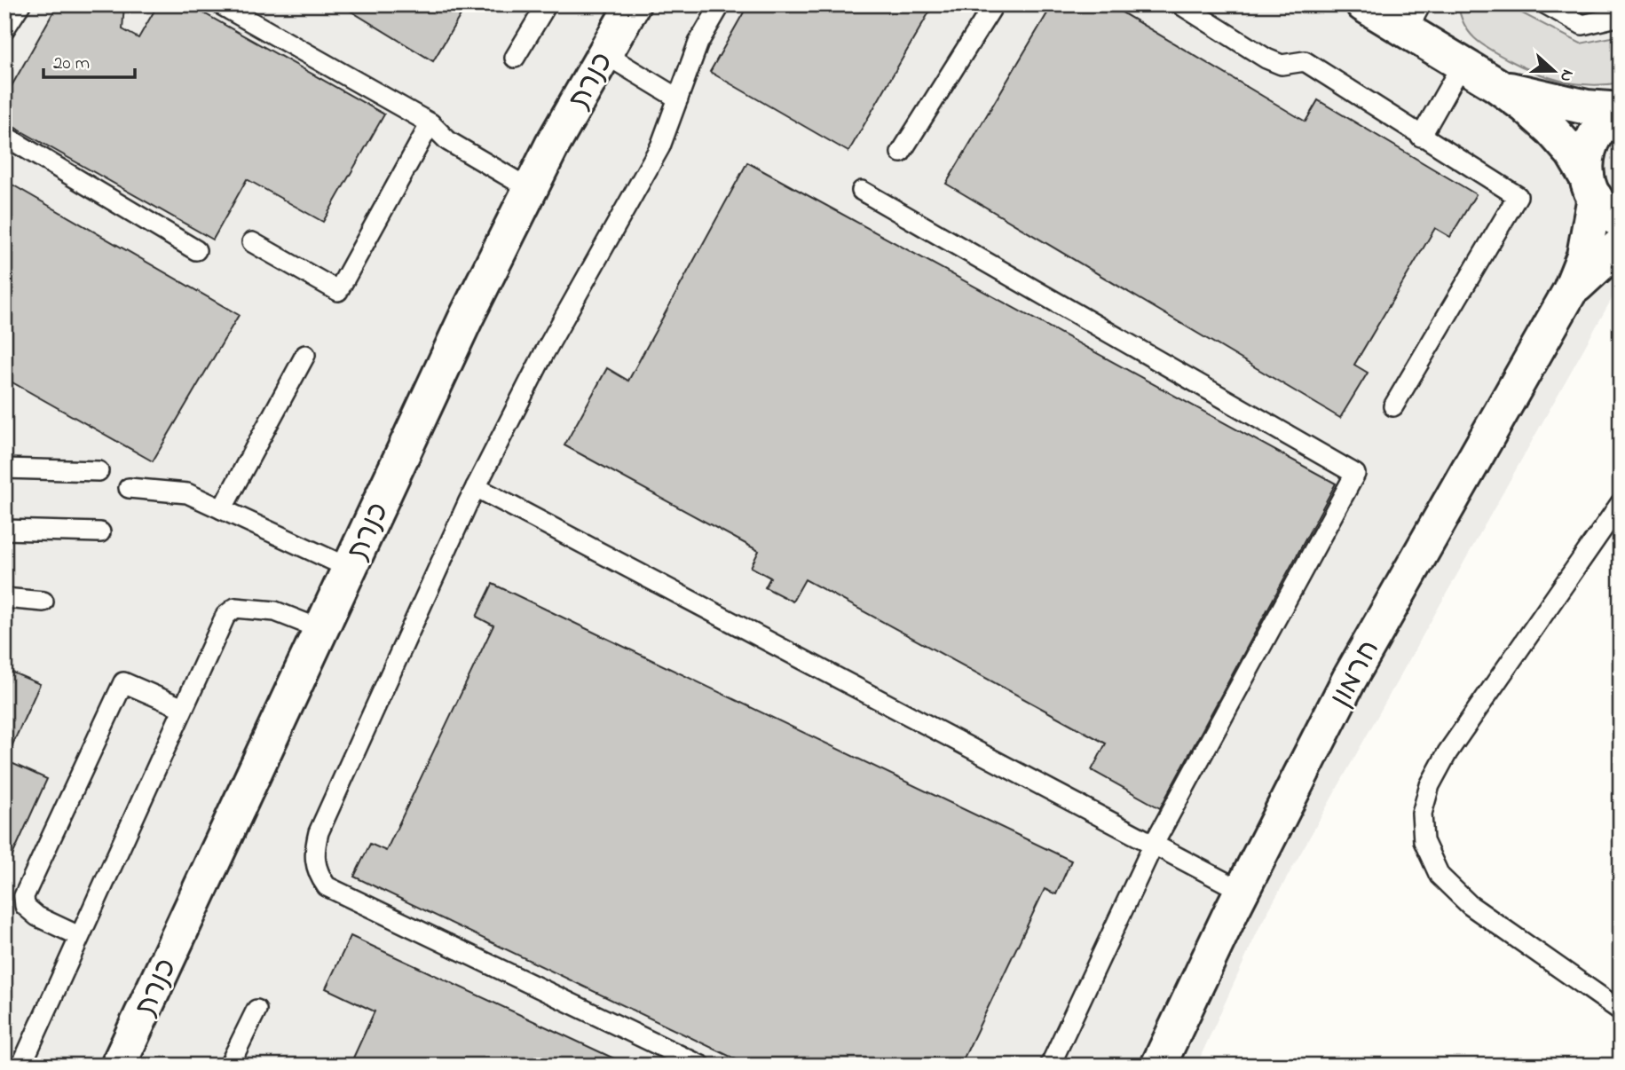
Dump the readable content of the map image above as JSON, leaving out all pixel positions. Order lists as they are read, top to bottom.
{
  "streets": {
    "street": ["כנרת", "חרמון"]
  },
  "scale_bar": "20 m",
  "north": "right"
}
